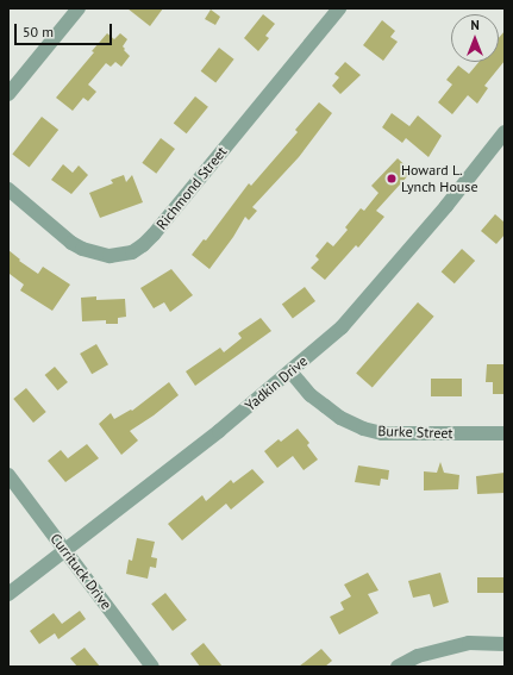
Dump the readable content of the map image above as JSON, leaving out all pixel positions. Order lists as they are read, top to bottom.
{
  "streets": {
    "street": [
      "Richmond Street",
      "Yadkin Drive",
      "Burke Street",
      "Currituck Drive"
    ]
  },
  "crossings": [
    ["Yadkin Drive", "Burke Street"],
    ["Yadkin Drive", "Currituck Drive"]
  ],
  "places": ["Howard L. Lynch House"],
  "scale_bar": "50 m",
  "north": "top"
}
